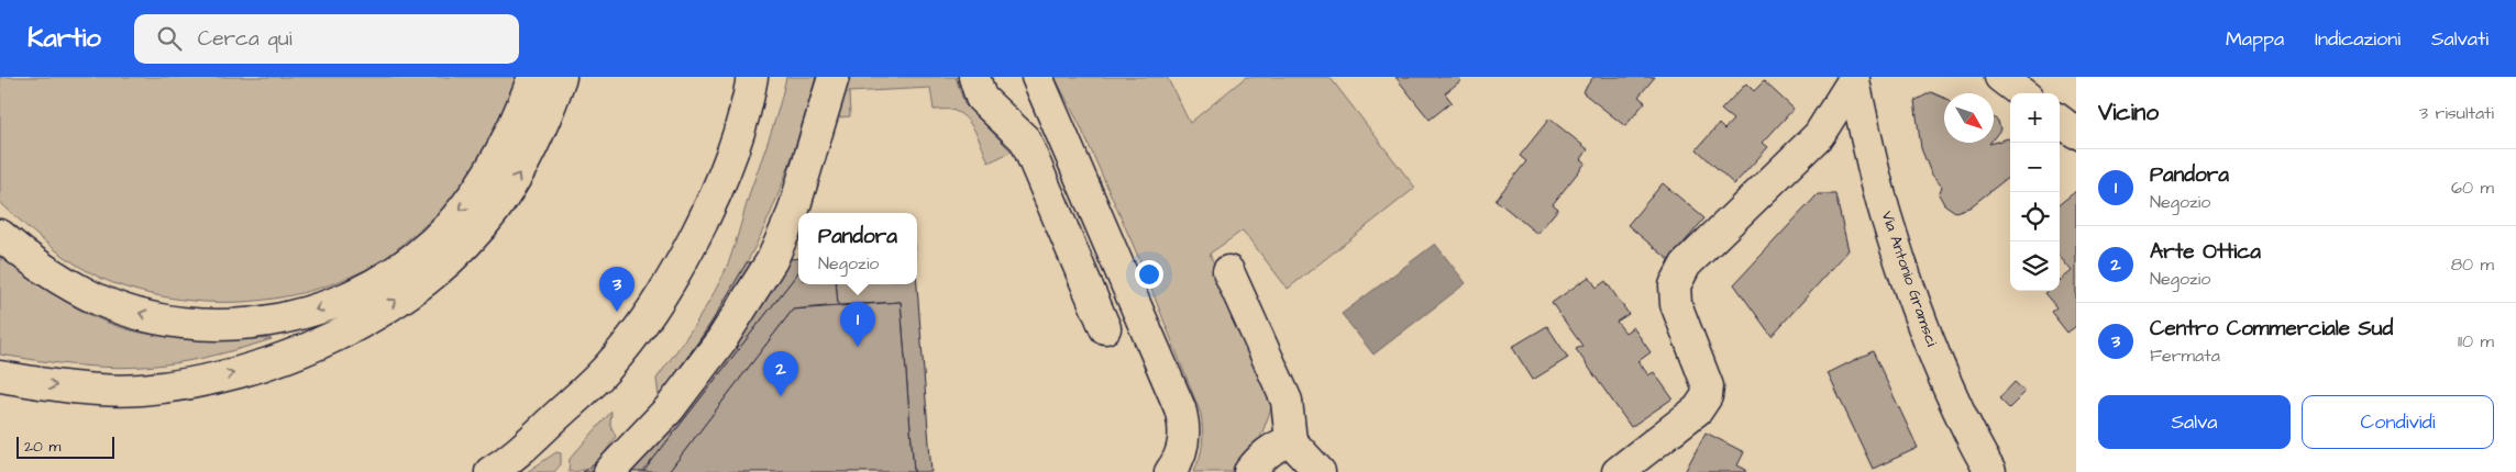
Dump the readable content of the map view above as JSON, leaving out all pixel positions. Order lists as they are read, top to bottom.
{
  "streets": {
    "main road": ["Via Antonio Gramsci"]
  },
  "scale_bar": "20 m",
  "north": "bottom right",
  "page": {
    "header": "Kartio",
    "search": "Cerca qui",
    "nav": ["Mappa", "Indicazioni", "Salvati"],
    "heading": ["Vicino", "3 risultati"],
    "map_buttons": ["+", "−"],
    "list": [
      {
        "mark": "1",
        "name": "Pandora",
        "note": "Negozio",
        "value": "60 m"
      },
      {
        "mark": "2",
        "name": "Arte Ottica",
        "note": "Negozio",
        "value": "80 m"
      },
      {
        "mark": "3",
        "name": "Centro Commerciale Sud",
        "note": "Fermata",
        "value": "110 m"
      }
    ],
    "popup": ["Pandora", "Negozio"],
    "pins": ["3", "1", "2"],
    "buttons": ["Salva", "Condividi"],
    "scale": "20 m"
  }
}
